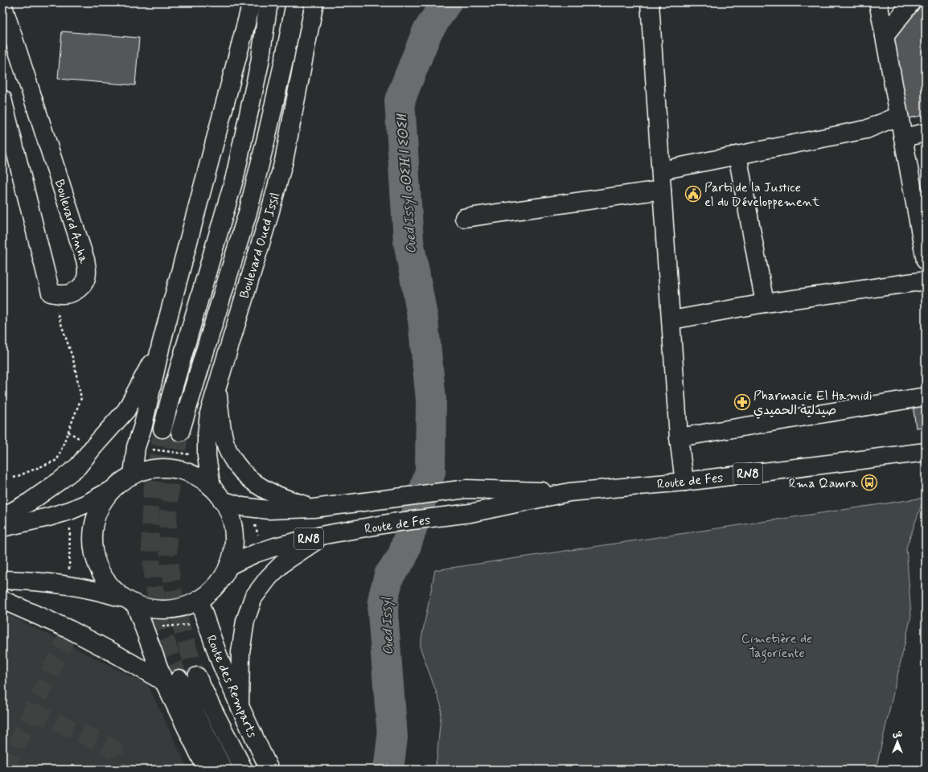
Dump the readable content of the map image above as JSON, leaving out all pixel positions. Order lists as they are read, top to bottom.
{
  "streets": {
    "main road": [
      "Boulevard Anha",
      "Boulevard Oued Issil",
      "RN8",
      "Route de Fes",
      "Route des Remparts"
    ]
  },
  "crossings": [
    ["Boulevard Oued Issil", "RN8"],
    ["Boulevard Oued Issil", "Route de Fes"],
    ["RN8", "Route de Fes"],
    ["RN8", "Route des Remparts"]
  ],
  "water": ["Oued Issyl ⴰⵙⵉⴼ ⵏ ⵉⵙⵉⵍ", "Oued Issyl"],
  "parks": ["Cimetière de Tagoriente"],
  "places": {
    "public building": ["Parti de la Justice el du Développement"],
    "pharmacy": ["Pharmacie El Hamidi صيدلية الحميدي"],
    "bus stop": ["Rma Qamra"]
  },
  "north": "top"
}
